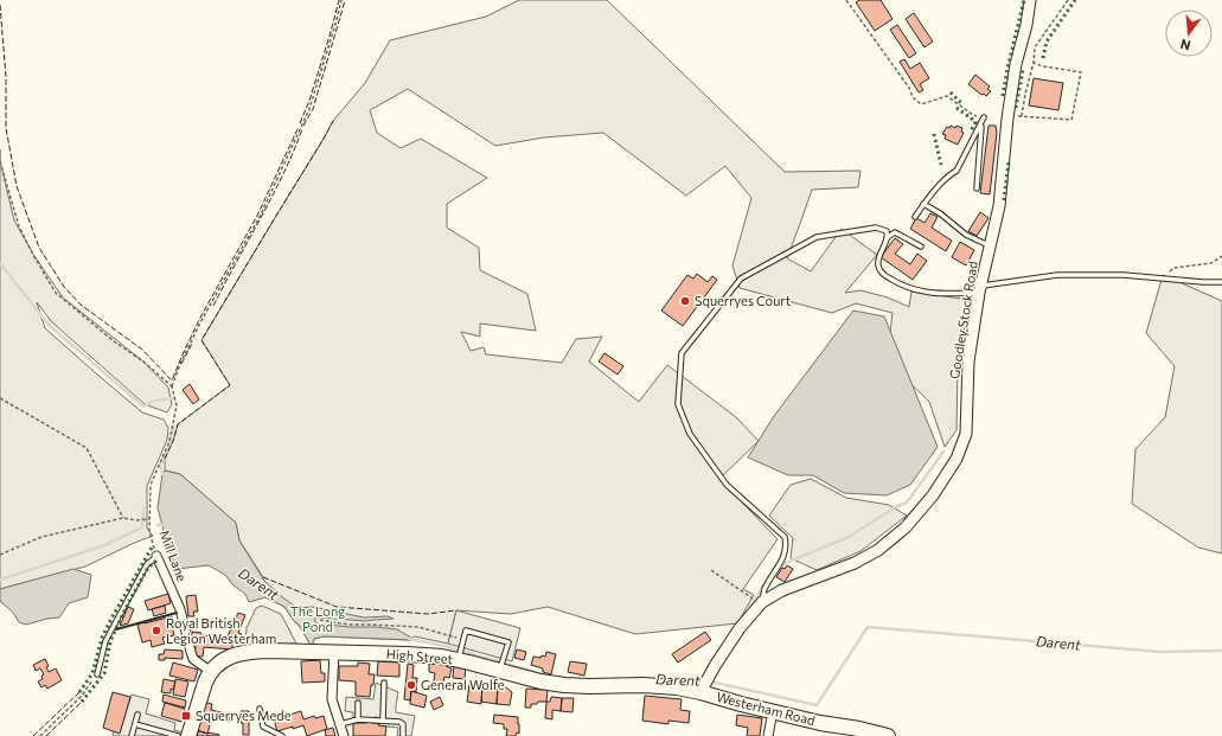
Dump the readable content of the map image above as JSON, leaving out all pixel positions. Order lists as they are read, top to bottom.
{
  "streets": {
    "main road": ["High Street", "Westerham Road"],
    "street": ["Goodley Stock Road", "Mill Lane"]
  },
  "crossings": [
    ["Goodley Stock Road", "High Street"],
    ["Goodley Stock Road", "Westerham Road"],
    ["Mill Lane", "High Street"],
    ["High Street", "Westerham Road"]
  ],
  "water": ["Darent"],
  "parks": ["The Long Pond"],
  "places": {
    "other": ["Squerryes Court", "Royal British Legion Westerham", "General Wolfe"],
    "transit": ["Squerryes Mede"]
  },
  "north": "bottom"
}
